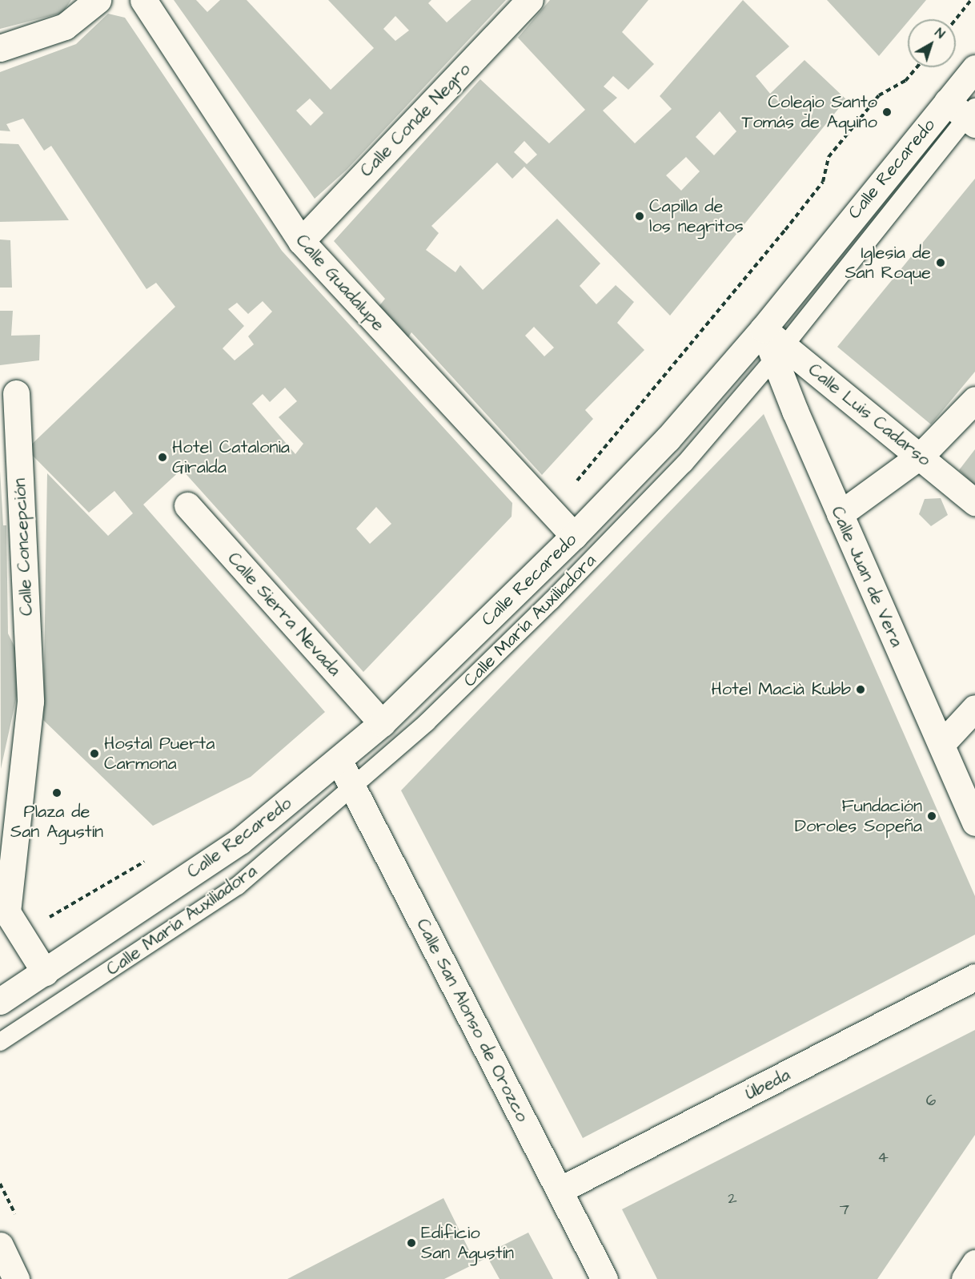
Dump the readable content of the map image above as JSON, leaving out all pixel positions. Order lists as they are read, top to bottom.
{
  "streets": {
    "street": [
      "Calle Conde Negro",
      "Calle Recaredo",
      "Calle Guadalupe",
      "Calle Luis Cadarso",
      "Calle Concepción",
      "Calle Juan de Vera",
      "Calle Sierra Nevada",
      "Calle San Alonso de Orozco",
      "Úbeda"
    ],
    "lane": ["Calle María Auxiliadora"]
  },
  "crossings": [
    ["Calle Conde Negro", "Calle Guadalupe"],
    ["Calle Recaredo", "Calle Guadalupe"],
    ["Calle Recaredo", "Calle Concepción"],
    ["Calle Recaredo", "Calle Juan de Vera"],
    ["Calle Recaredo", "Calle Sierra Nevada"],
    ["Calle Recaredo", "Calle María Auxiliadora"],
    ["Calle Recaredo", "Calle San Alonso de Orozco"],
    ["Calle Luis Cadarso", "Calle Juan de Vera"],
    ["Calle Luis Cadarso", "Calle María Auxiliadora"],
    ["Calle Juan de Vera", "Calle María Auxiliadora"],
    ["Calle María Auxiliadora", "Calle San Alonso de Orozco"],
    ["Calle San Alonso de Orozco", "Úbeda"]
  ],
  "places": [
    "Colegio Santo Tomás de Aquino",
    "Capilla de los negritos",
    "Iglesia de San Roque",
    "Hotel Catalonia Giralda",
    "Hotel Macià Kubb",
    "Hostal Puerta Carmona",
    "Plaza de San Agustín",
    "Fundación Doroles Sopeña",
    "Edificio San Agustín"
  ],
  "house_numbers": [
    "6",
    "4",
    "2",
    "7"
  ],
  "north": "top right"
}
